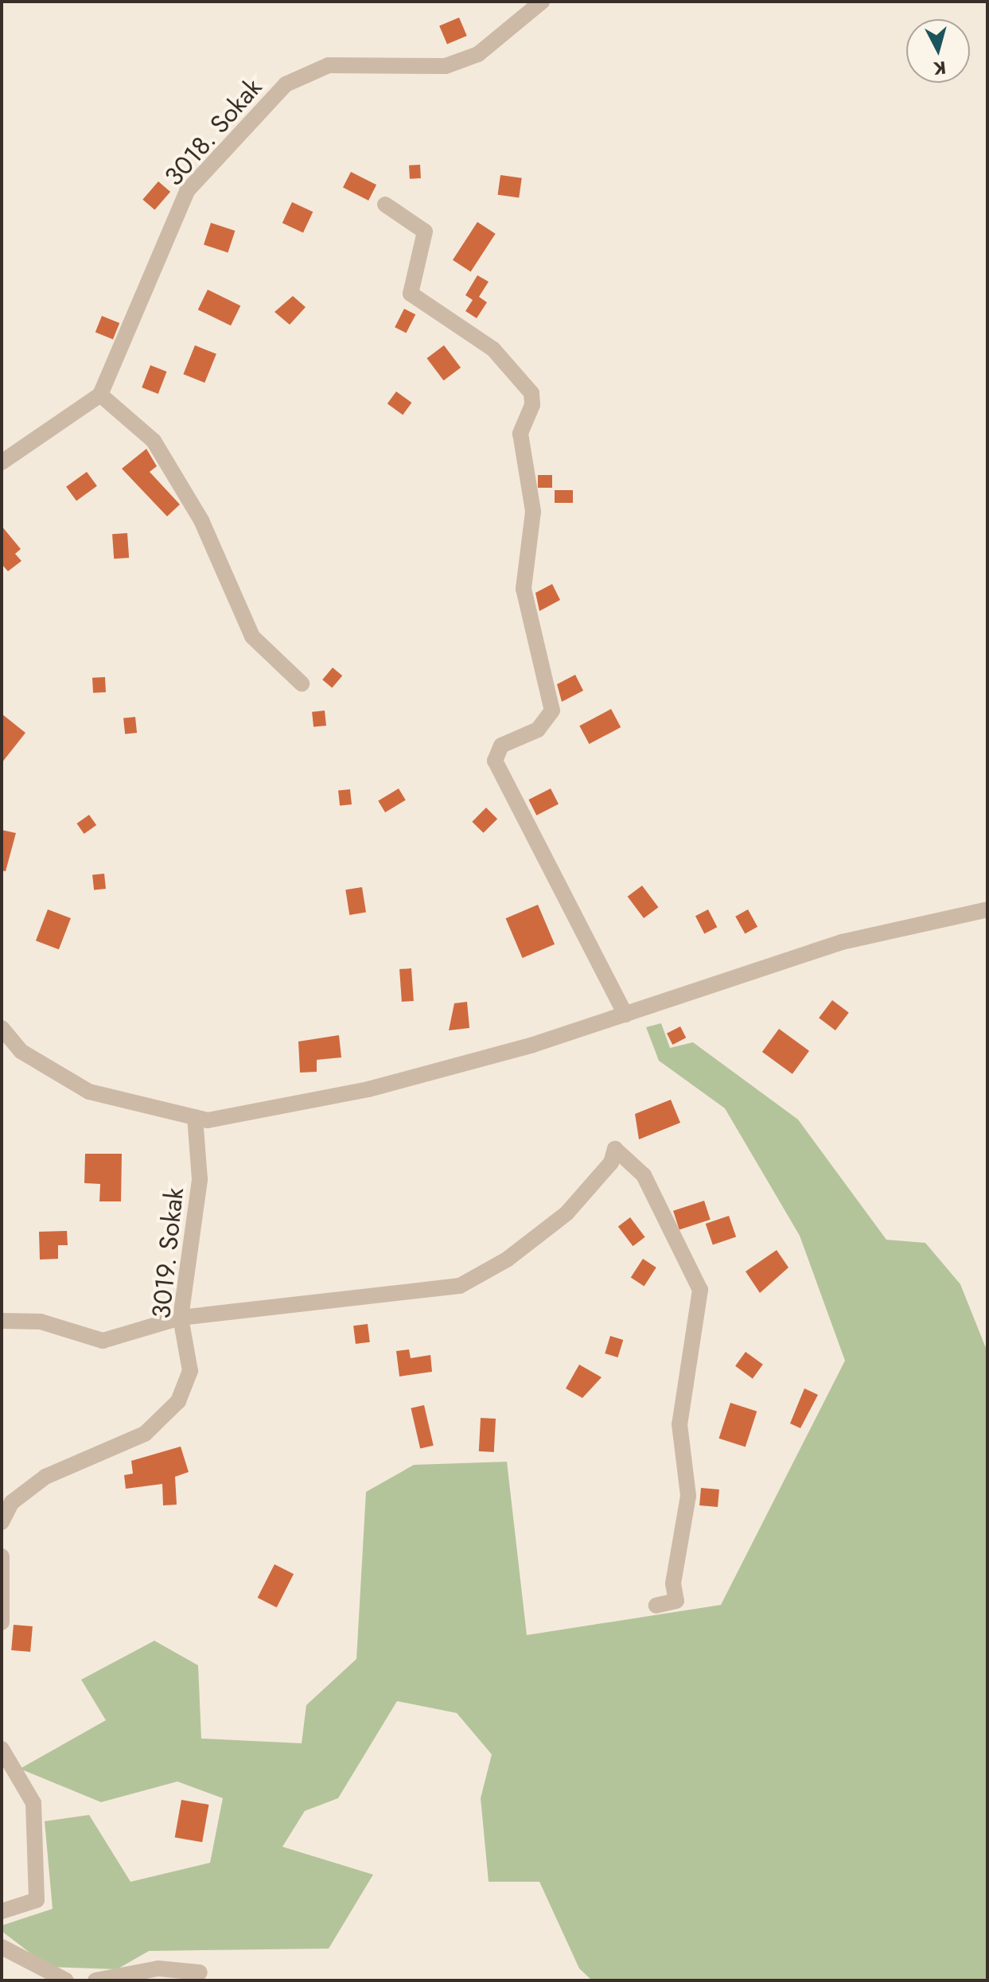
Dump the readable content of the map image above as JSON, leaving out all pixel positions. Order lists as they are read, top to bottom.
{
  "streets": {
    "street": ["3018. Sokak", "3019. Sokak"]
  },
  "north": "bottom"
}
